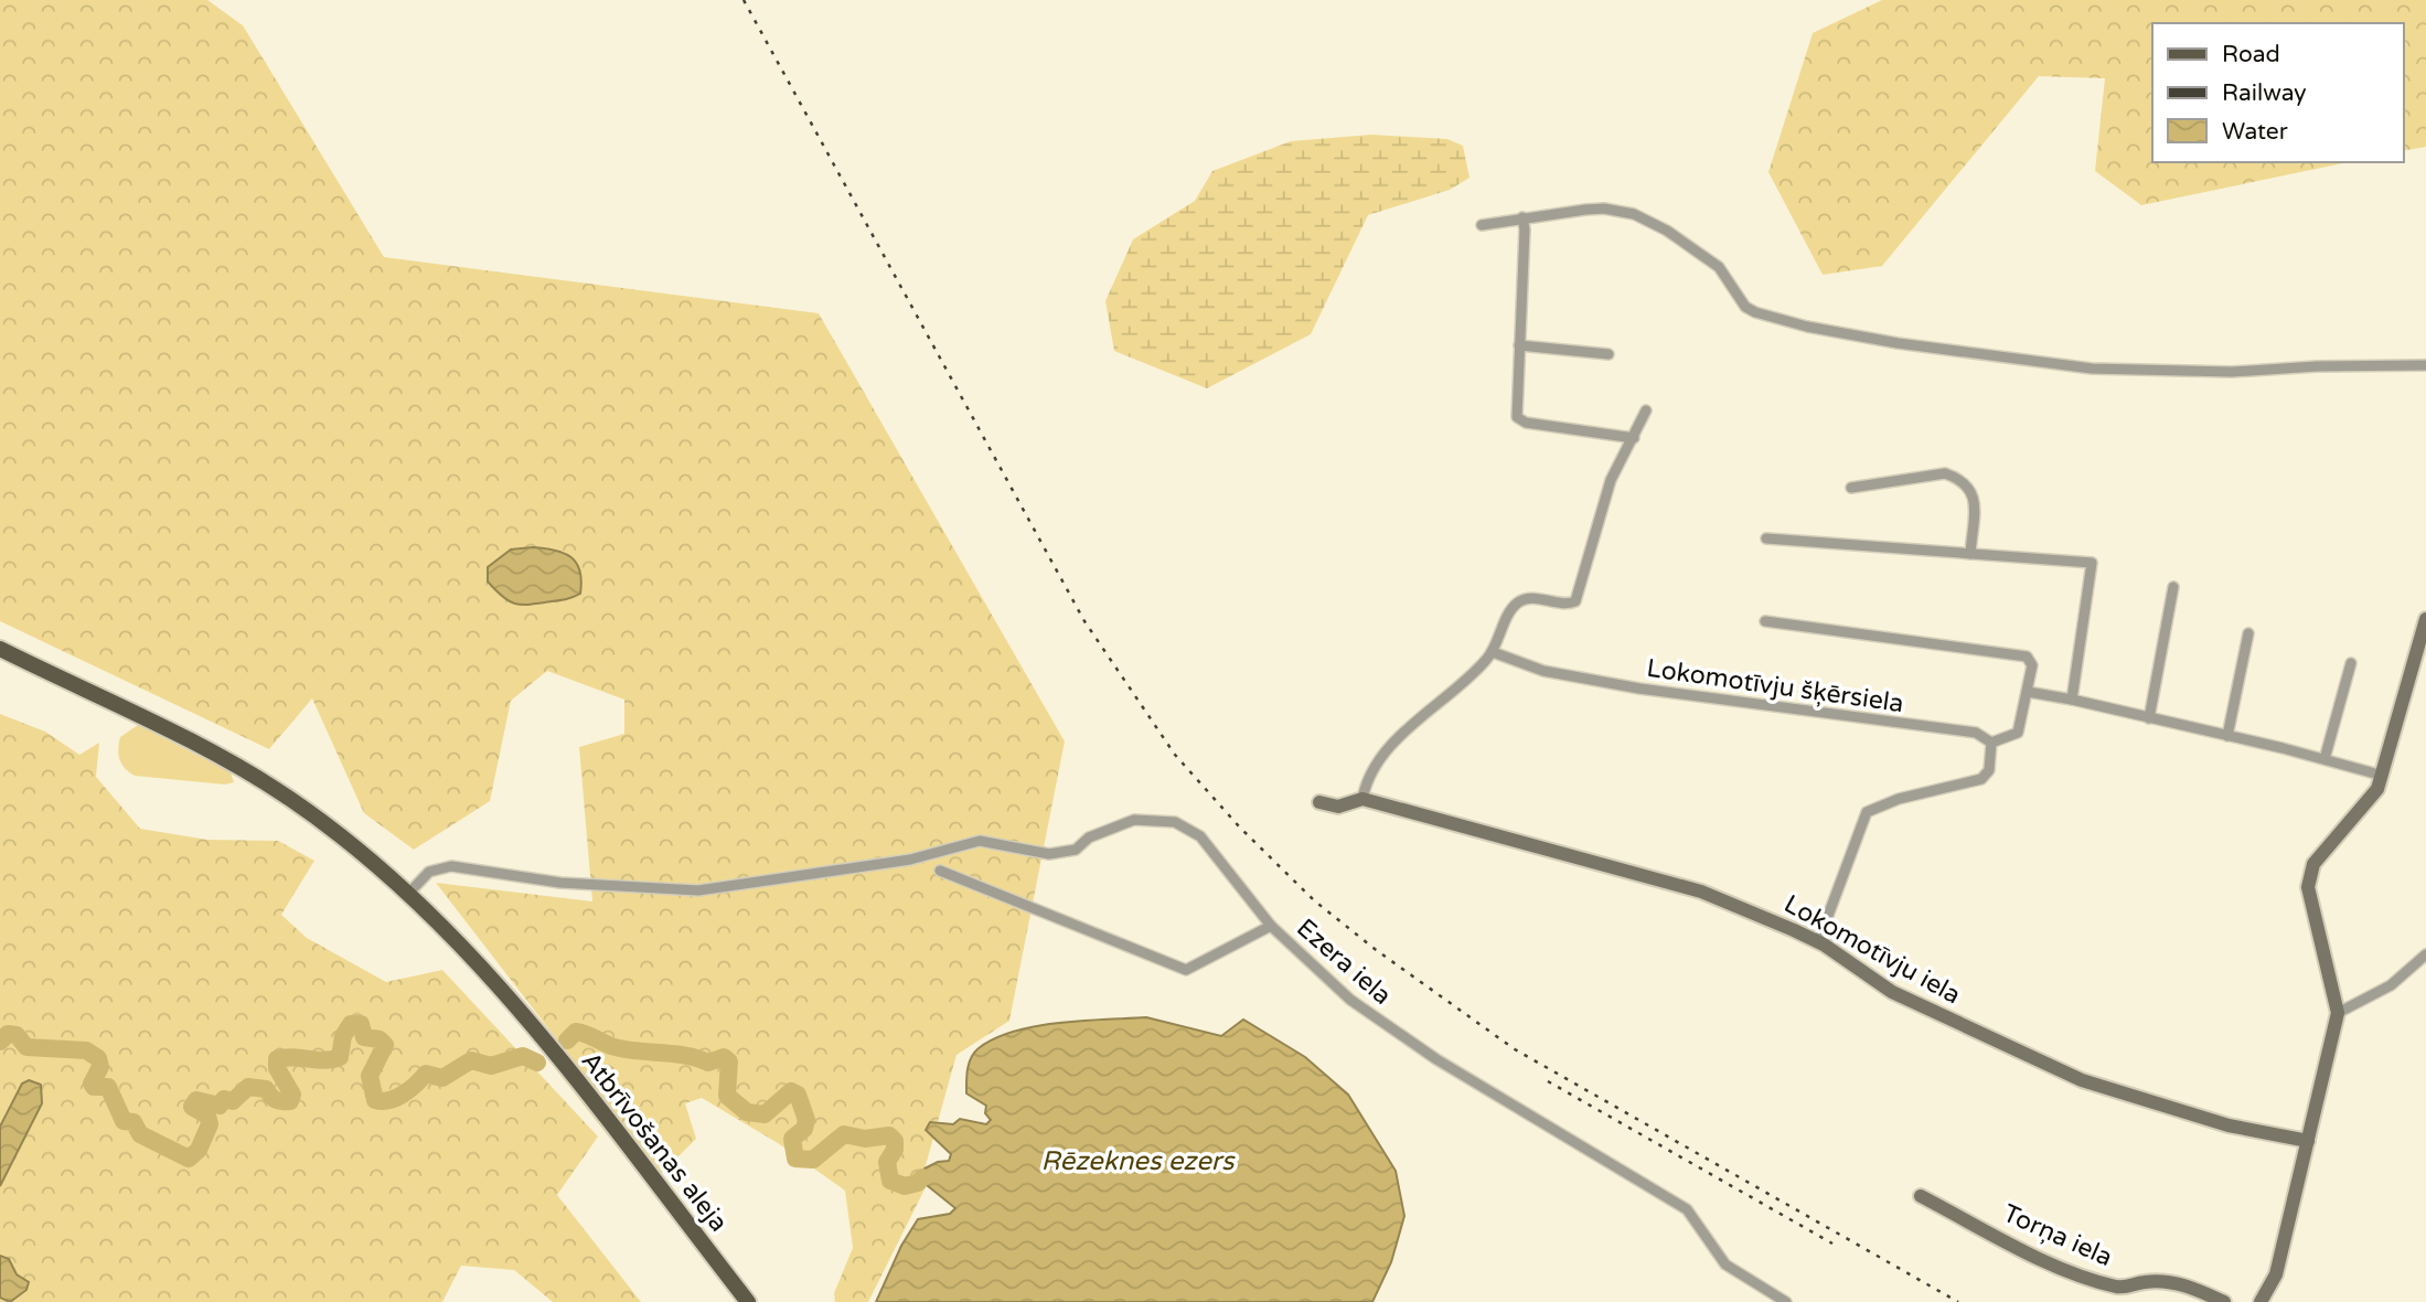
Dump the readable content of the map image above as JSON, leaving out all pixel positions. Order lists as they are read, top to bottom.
{
  "streets": {
    "main road": ["Atbrīvošanas aleja"],
    "street": [
      "Lokomotīvju šķērsiela",
      "Lokomotīvju iela",
      "Ezera iela",
      "Torņa iela"
    ]
  },
  "crossings": [
    ["Ezera iela", "Atbrīvošanas aleja"]
  ],
  "water": ["Rēzeknes ezers"],
  "legend": ["Road", "Railway", "Water"]
}
